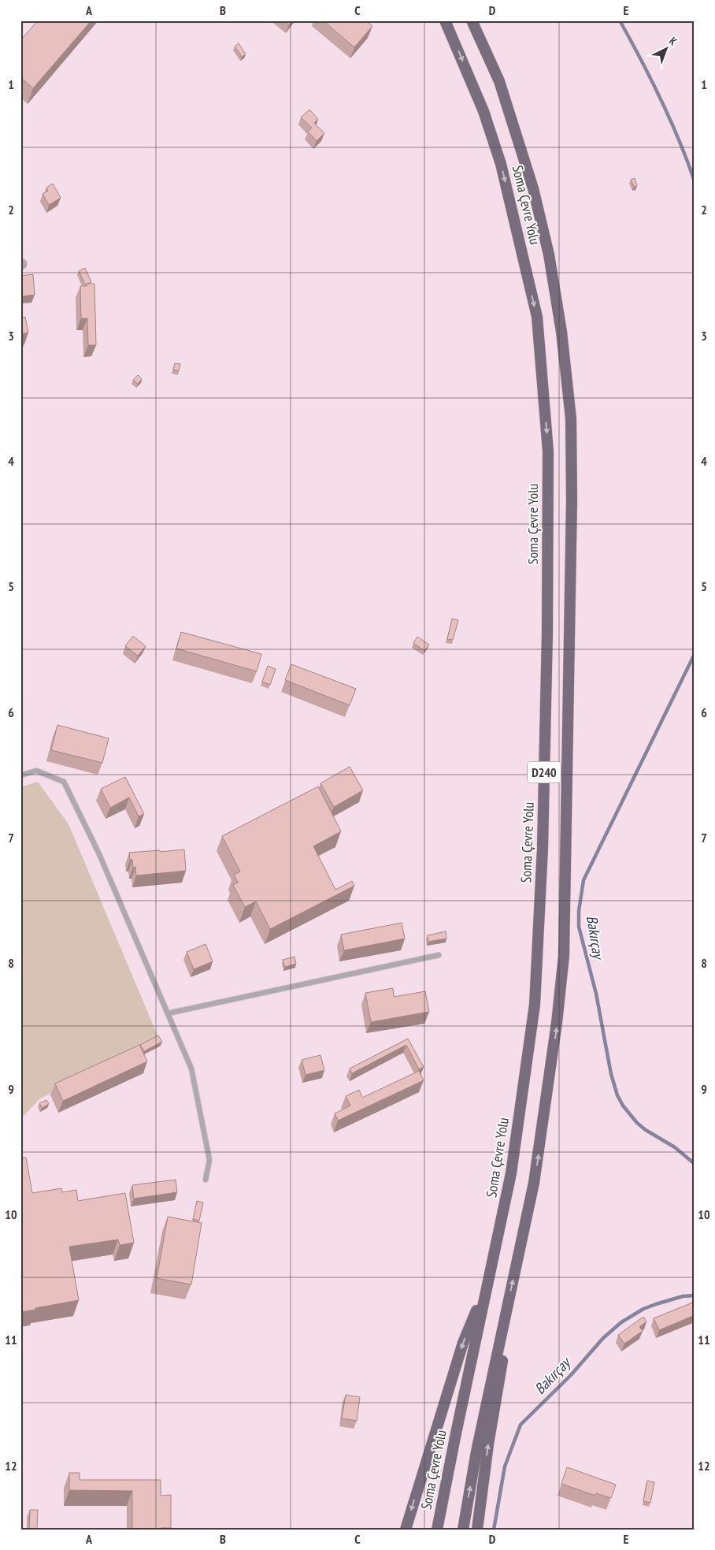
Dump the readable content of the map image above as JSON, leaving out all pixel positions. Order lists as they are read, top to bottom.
{
  "streets": {
    "highway": ["Soma Çevre Yolu", "D240"]
  },
  "water": ["Bakırçay"],
  "north": "top right",
  "grid": {
    "columns": [
      "A",
      "B",
      "C",
      "D",
      "E"
    ],
    "rows": [
      "1",
      "2",
      "3",
      "4",
      "5",
      "6",
      "7",
      "8",
      "9",
      "10",
      "11",
      "12"
    ]
  }
}
